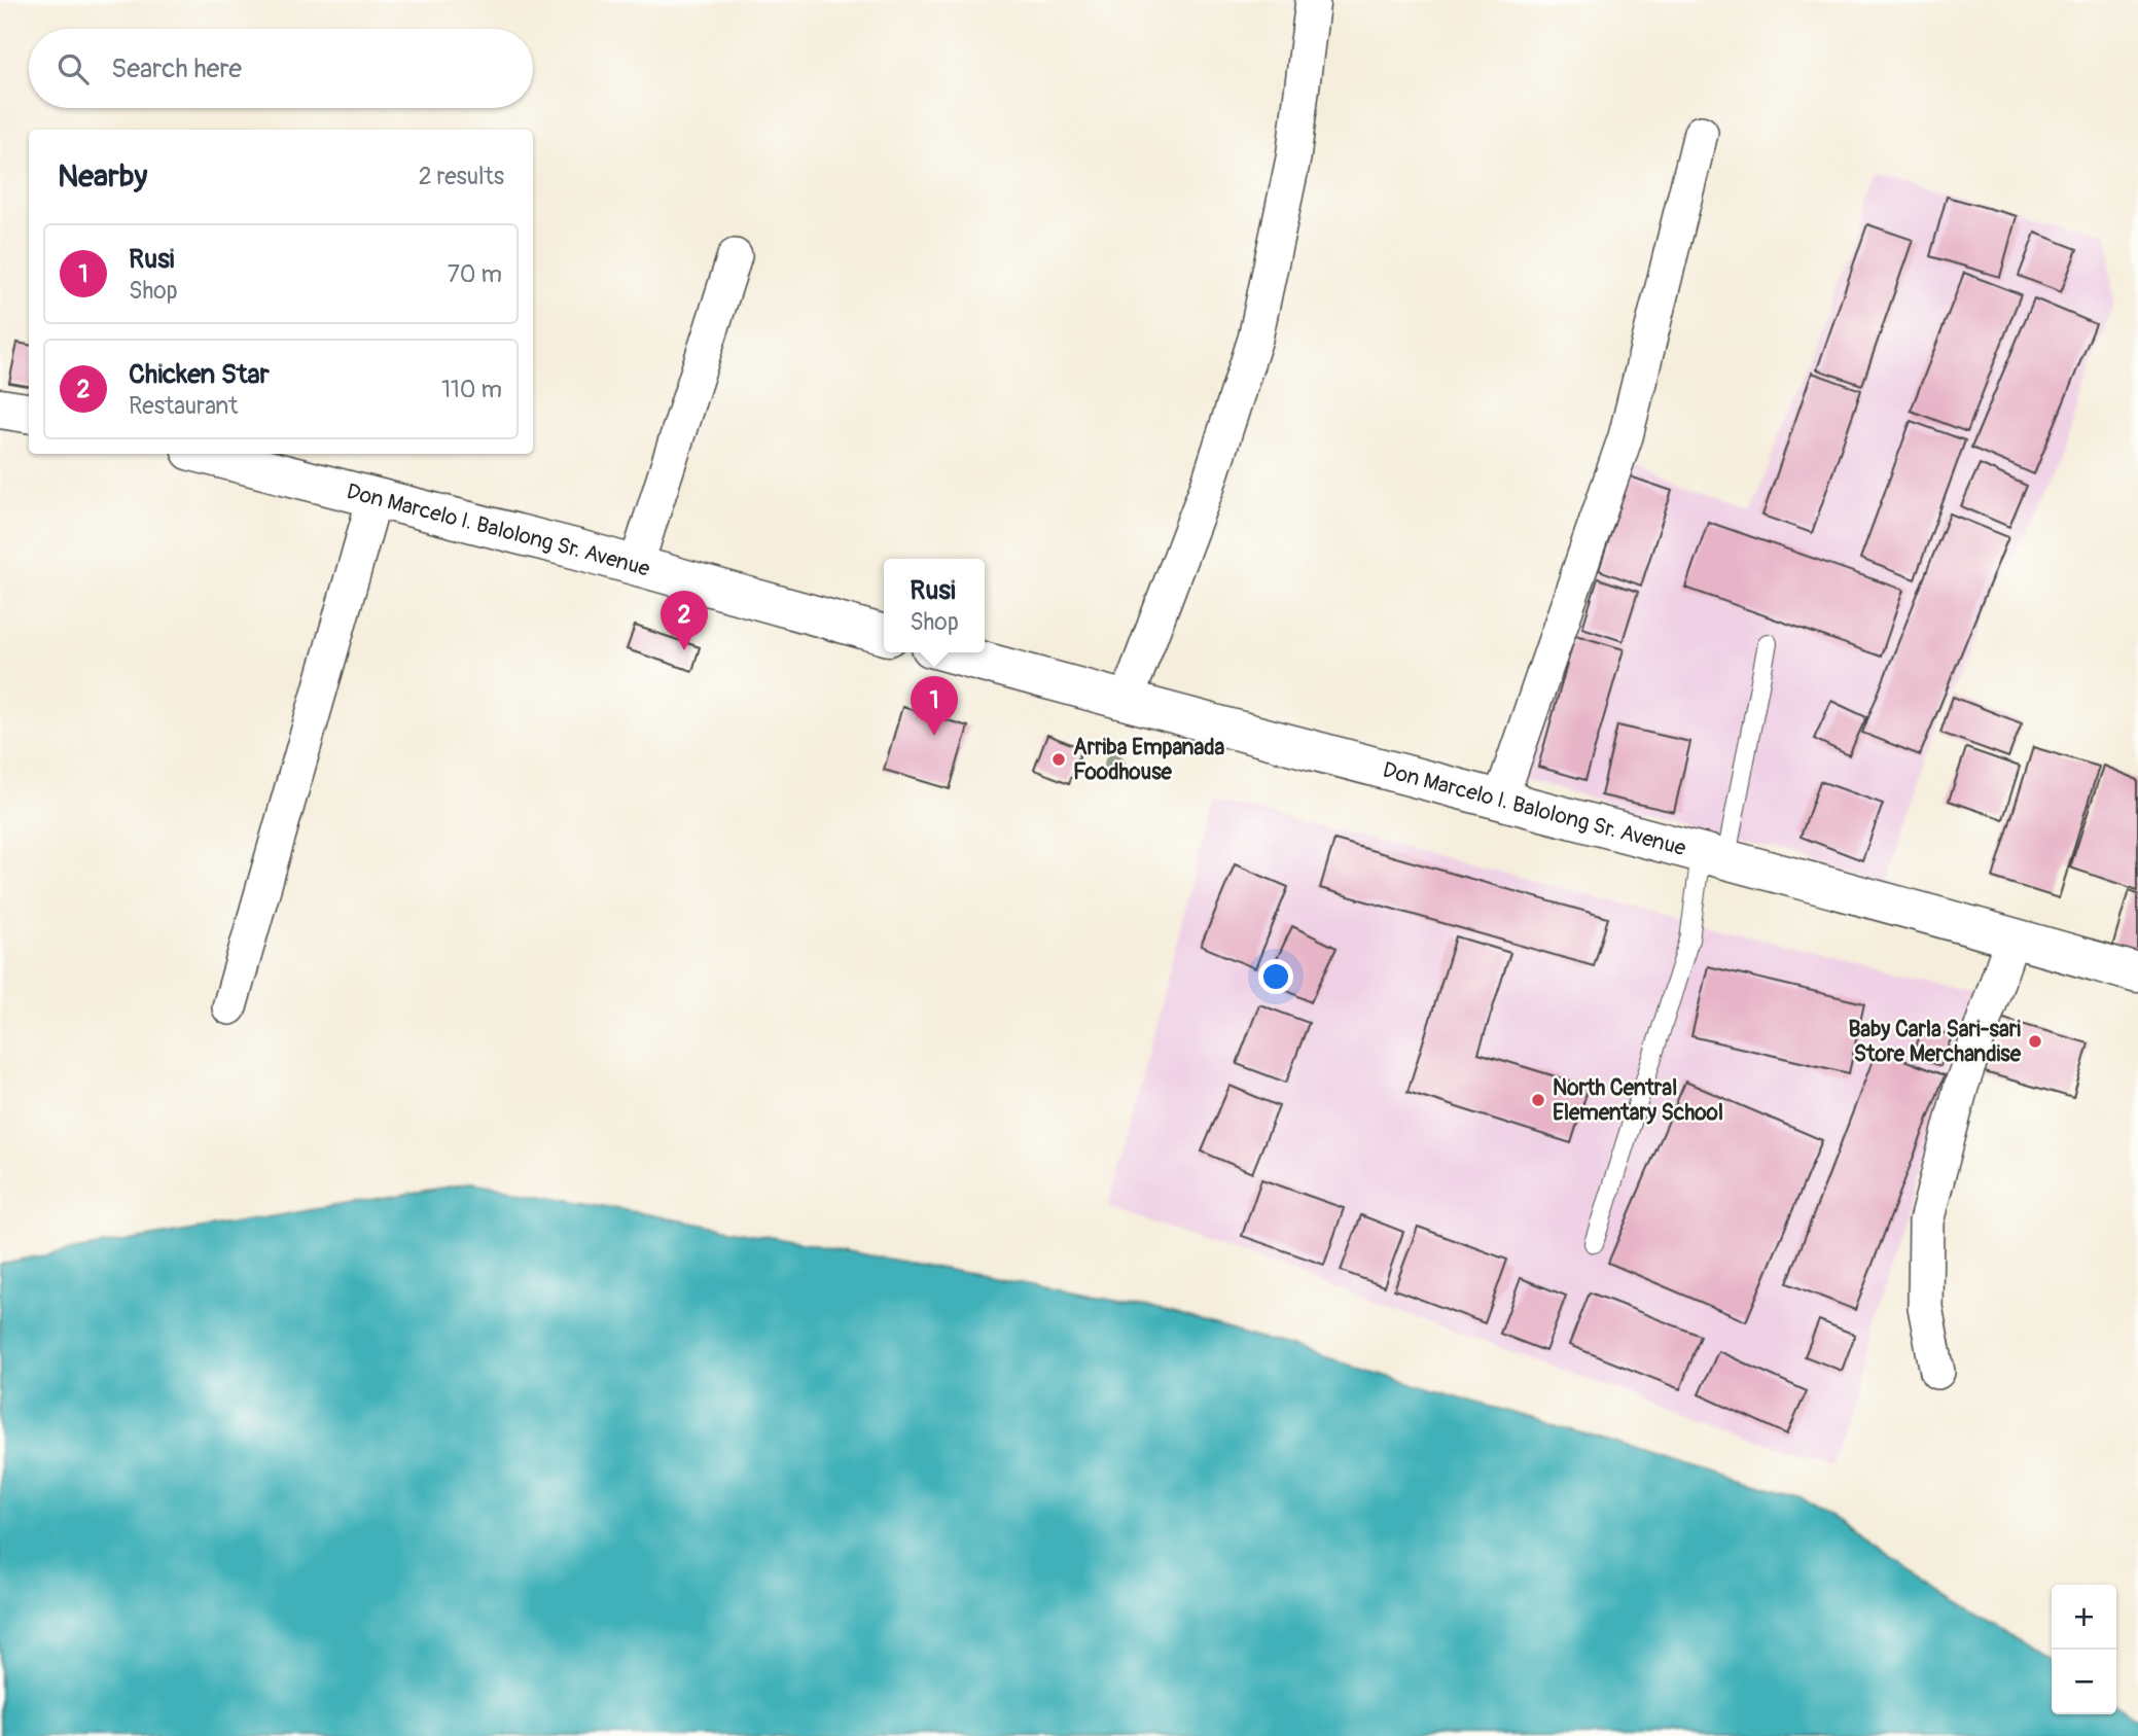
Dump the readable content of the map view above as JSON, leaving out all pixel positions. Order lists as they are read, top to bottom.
{
  "streets": {
    "main road": ["Don Marcelo I. Balolong Sr. Avenue"]
  },
  "places": ["Arriba Empanada Foodhouse", "Baby Carla Sari-sari Store Merchandise", "North Central Elementary School"],
  "page": {
    "search": "Search here",
    "heading": ["Nearby", "2 results"],
    "list": [
      {
        "mark": "1",
        "name": "Rusi",
        "note": "Shop",
        "value": "70 m"
      },
      {
        "mark": "2",
        "name": "Chicken Star",
        "note": "Restaurant",
        "value": "110 m"
      }
    ],
    "popup": ["Rusi", "Shop"],
    "pins": ["2", "1"],
    "map_buttons": ["+", "−"]
  }
}
